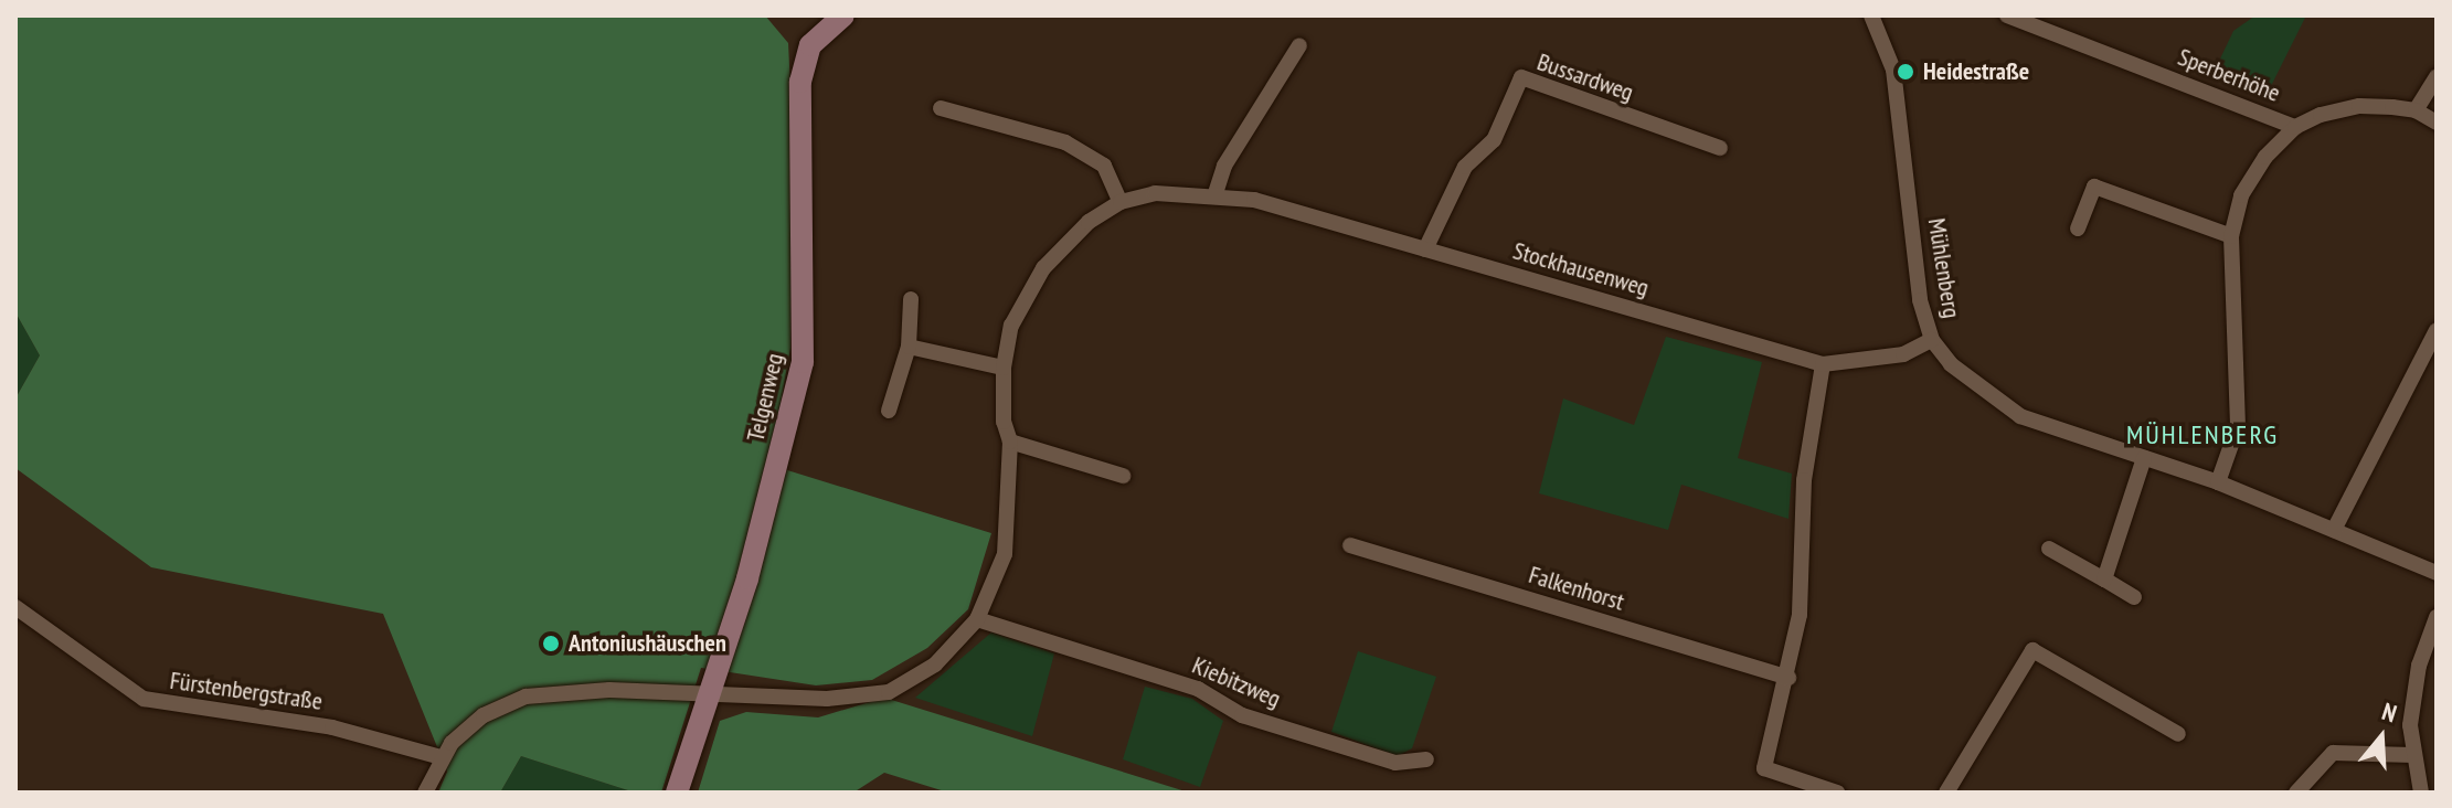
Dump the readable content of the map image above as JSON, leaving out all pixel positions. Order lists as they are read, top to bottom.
{
  "streets": {
    "main road": ["Telgenweg"],
    "street": [
      "Sperberhöhe",
      "Bussardweg",
      "Mühlenberg",
      "Stockhausenweg",
      "Falkenhorst",
      "Kiebitzweg",
      "Fürstenbergstraße"
    ]
  },
  "crossings": [
    ["Bussardweg", "Stockhausenweg"],
    ["Mühlenberg", "Stockhausenweg"],
    ["Stockhausenweg", "Telgenweg"],
    ["Stockhausenweg", "Kiebitzweg"],
    ["Stockhausenweg", "Fürstenbergstraße"]
  ],
  "districts": ["MÜHLENBERG"],
  "places": ["Heidestraße", "Antoniushäuschen"],
  "north": "top"
}
